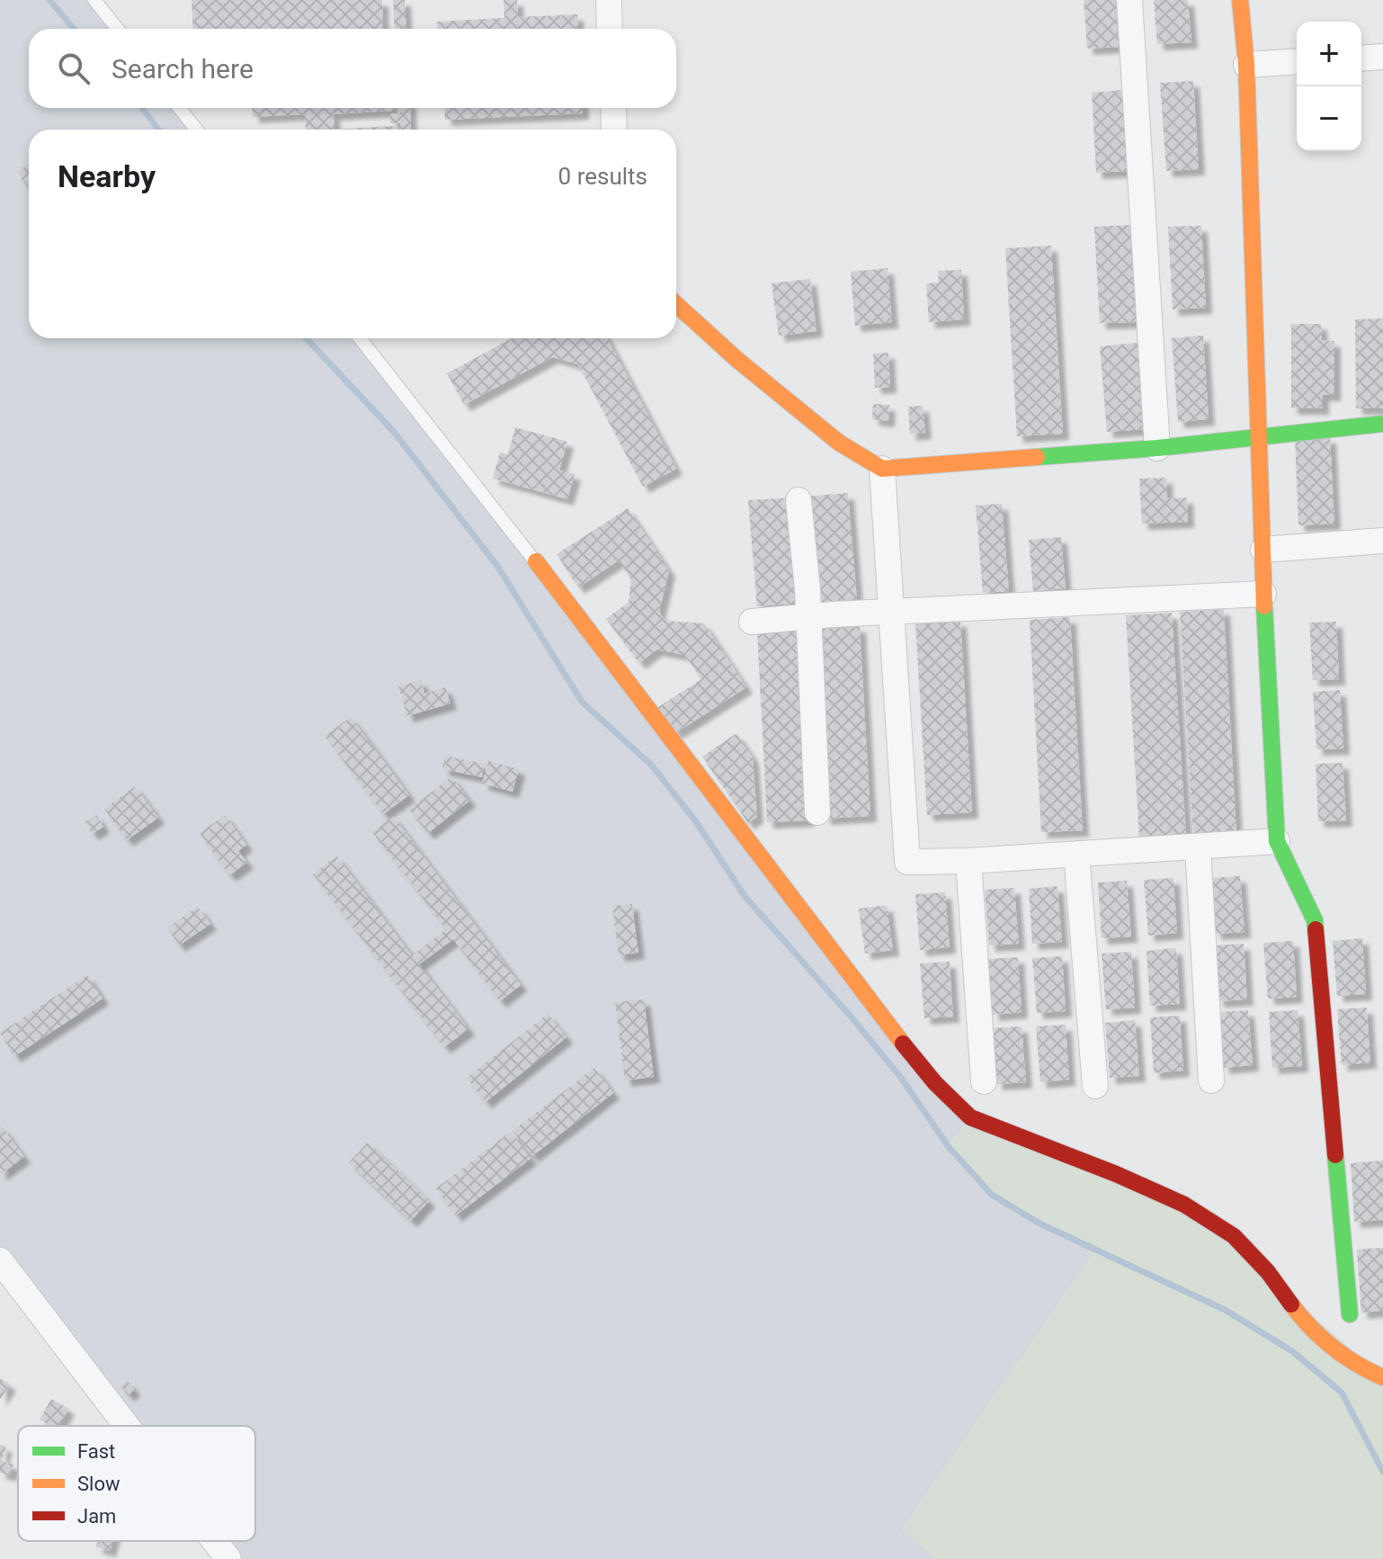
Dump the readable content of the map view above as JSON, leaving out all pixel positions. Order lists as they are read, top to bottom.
{
  "legend": ["Fast", "Slow", "Jam"],
  "page": {
    "map_buttons": ["+", "−"],
    "search": "Search here",
    "heading": ["Nearby", "0 results"]
  }
}
